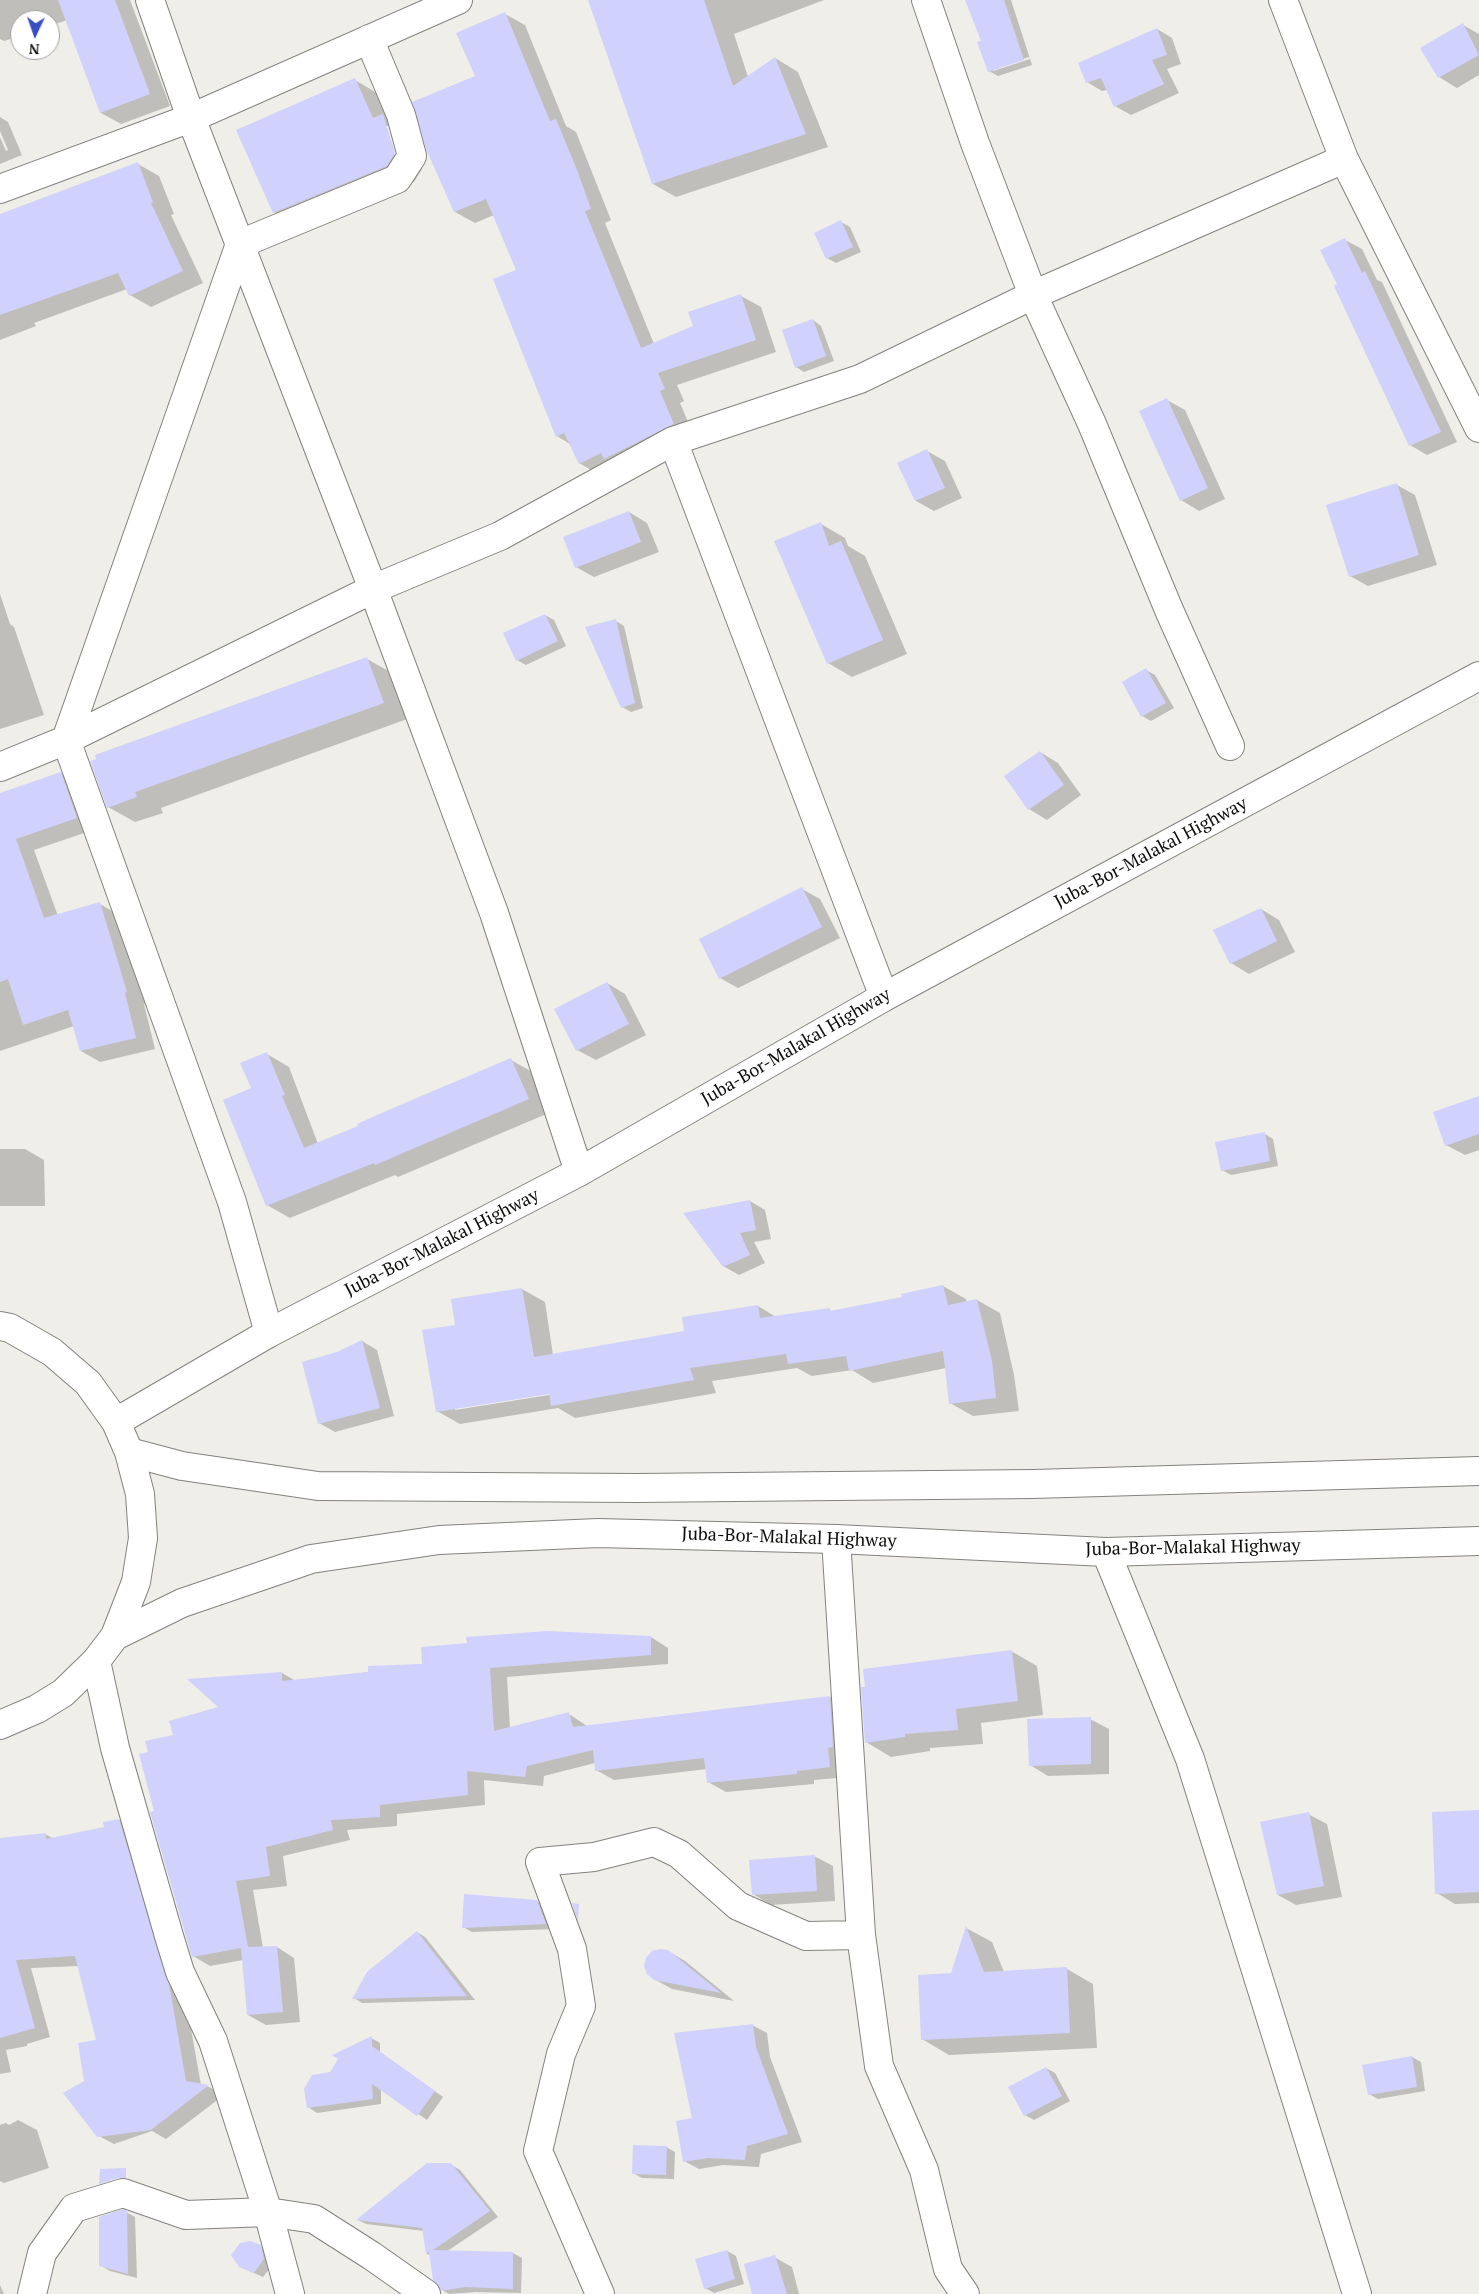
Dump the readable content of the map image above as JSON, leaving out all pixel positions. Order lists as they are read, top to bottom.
{
  "streets": {
    "main road": ["Juba-Bor-Malakal Highway"]
  },
  "north": "bottom"
}
